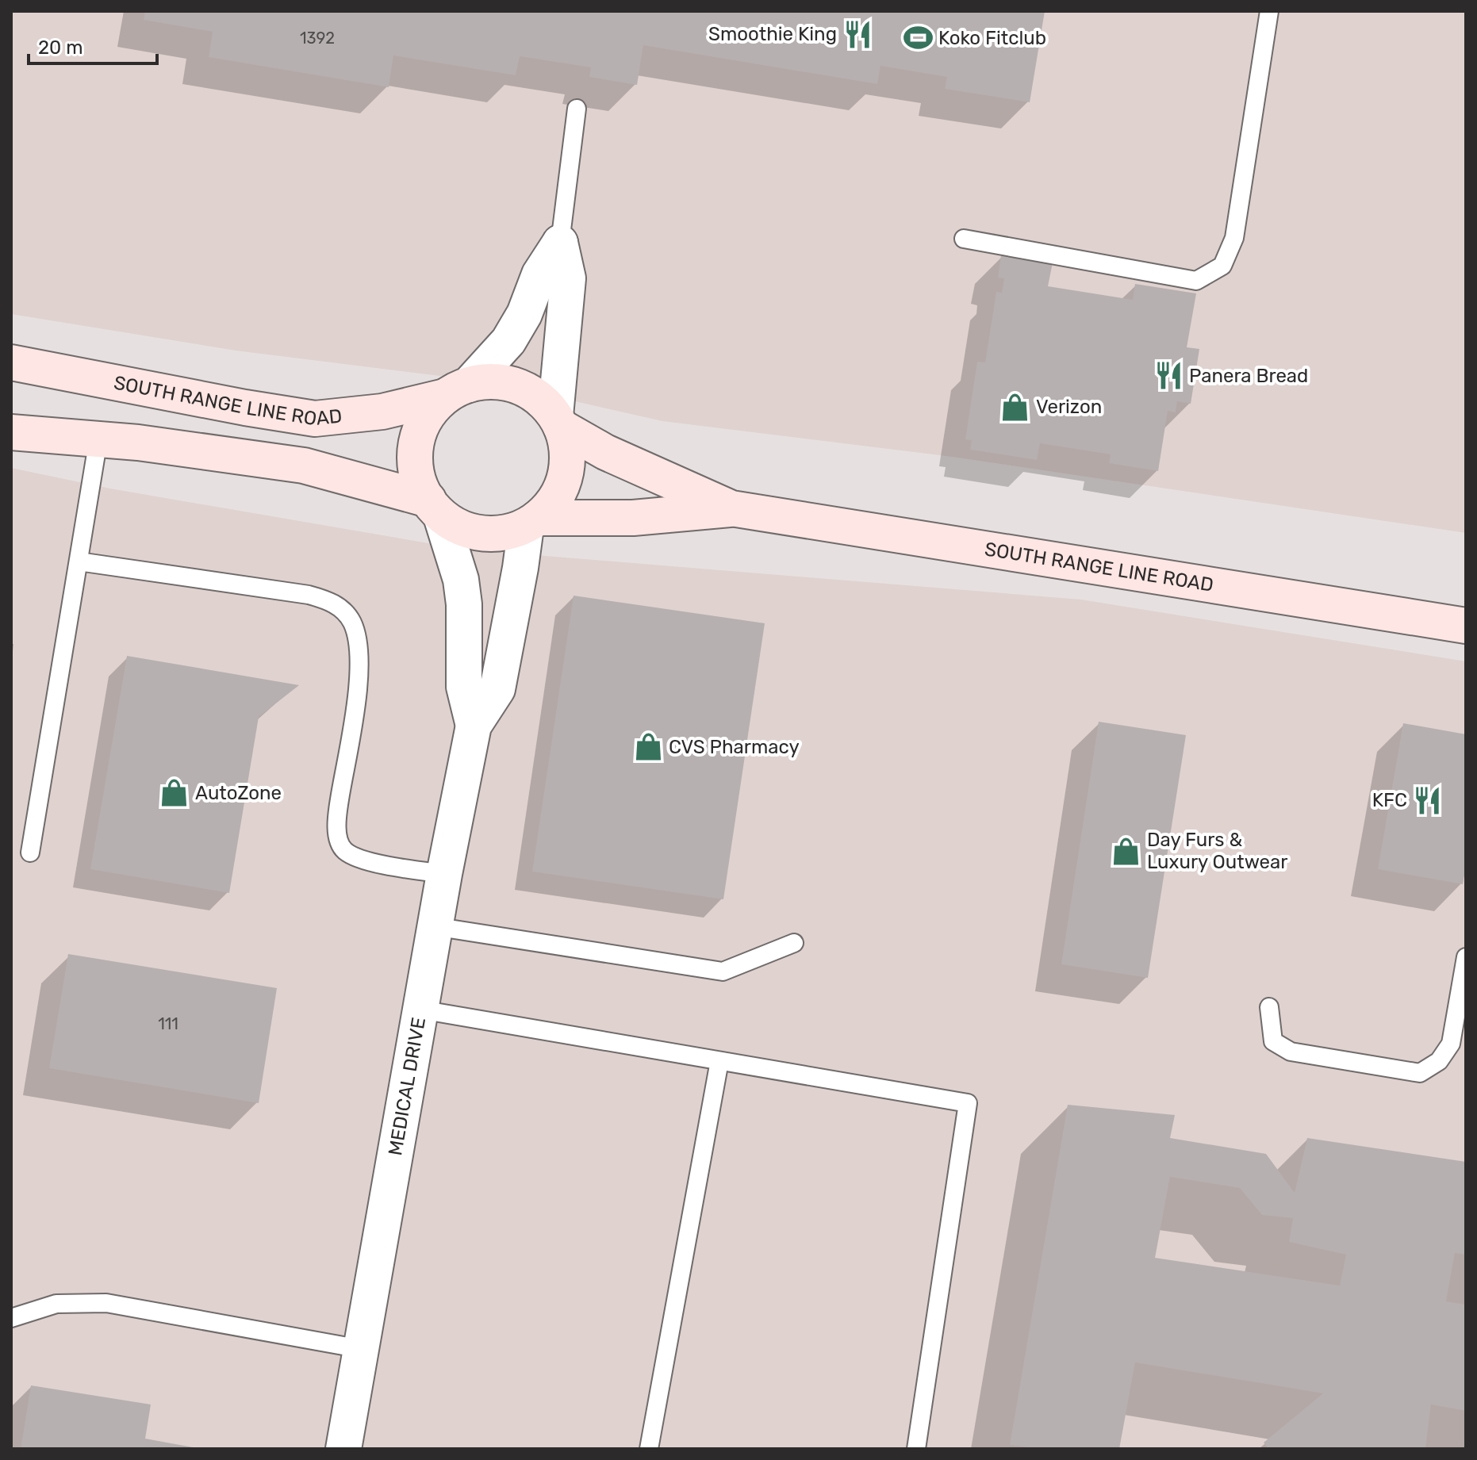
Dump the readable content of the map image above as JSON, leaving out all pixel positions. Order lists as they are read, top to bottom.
{
  "streets": {
    "main road": ["SOUTH RANGE LINE ROAD"],
    "street": ["MEDICAL DRIVE"]
  },
  "crossings": [
    ["SOUTH RANGE LINE ROAD", "MEDICAL DRIVE"]
  ],
  "places": {
    "restaurant": ["Smoothie King", "Panera Bread", "KFC"],
    "sports": ["Koko Fitclub"],
    "shop": [
      "Verizon",
      "CVS Pharmacy",
      "AutoZone",
      "Day Furs & Luxury Outwear"
    ]
  },
  "house_numbers": ["1392", "111"],
  "scale_bar": "20 m"
}
